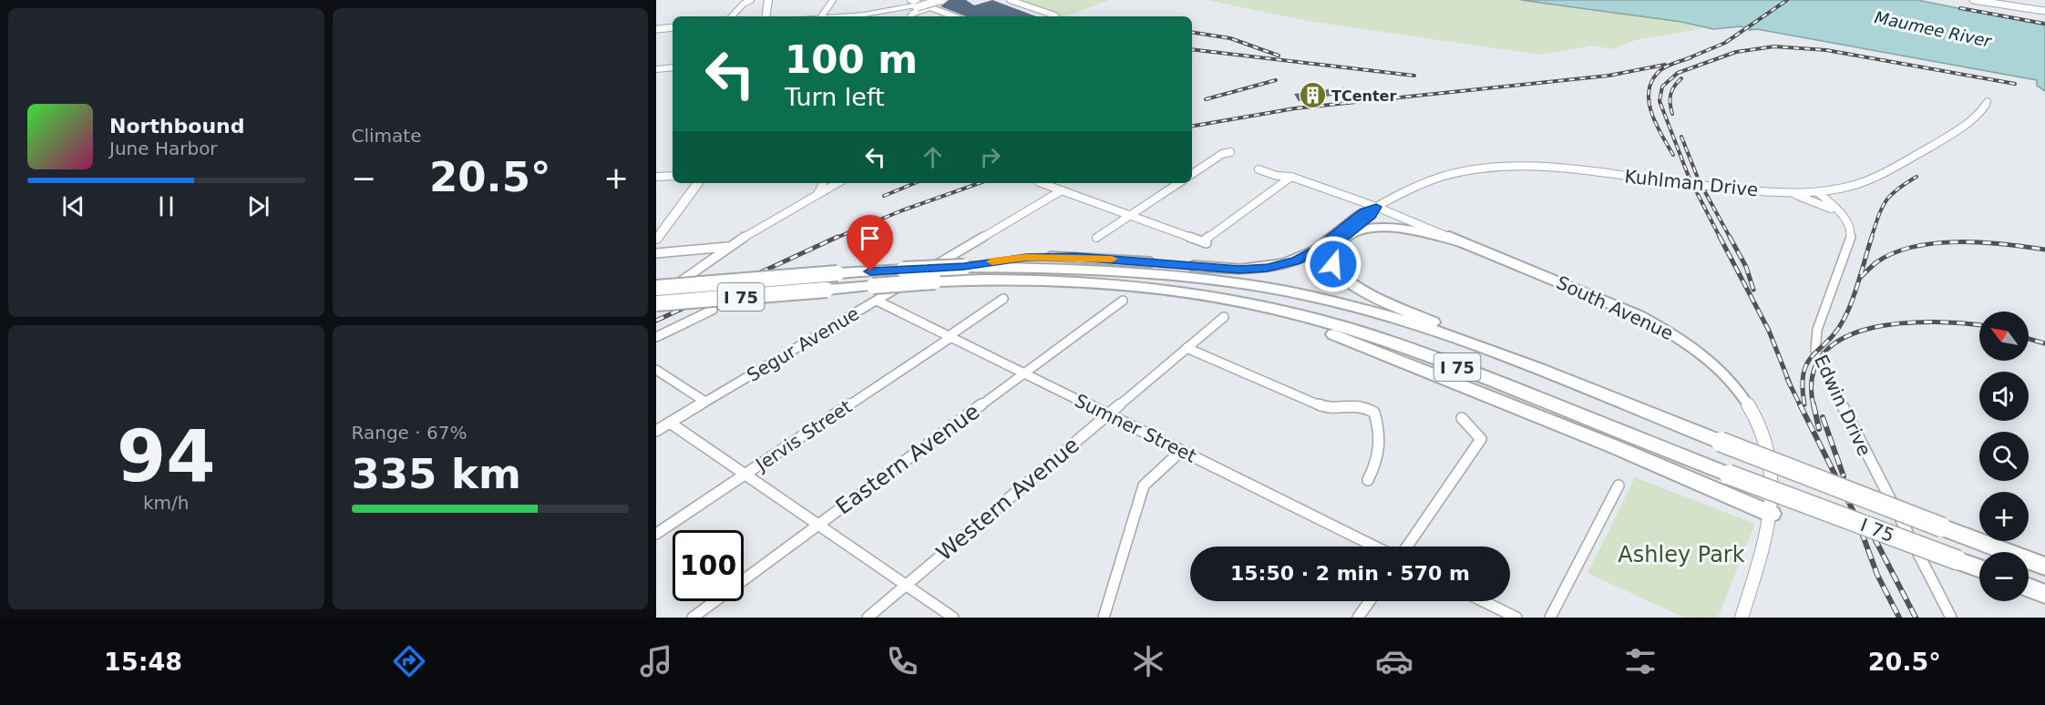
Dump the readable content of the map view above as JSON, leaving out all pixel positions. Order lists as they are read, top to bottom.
{
  "streets": {
    "highway": ["I 75"],
    "street": [
      "Kuhlman Drive",
      "South Avenue",
      "Segur Avenue",
      "Edwin Drive",
      "Sumner Street",
      "Jervis Street",
      "Eastern Avenue",
      "Western Avenue"
    ]
  },
  "crossings": [
    ["Kuhlman Drive", "South Avenue"],
    ["Kuhlman Drive", "Edwin Drive"],
    ["I 75", "Segur Avenue"],
    ["I 75", "Sumner Street"],
    ["Segur Avenue", "Sumner Street"],
    ["Sumner Street", "Jervis Street"],
    ["Sumner Street", "Eastern Avenue"],
    ["Sumner Street", "Western Avenue"]
  ],
  "water": ["Maumee River"],
  "parks": ["Ashley Park"],
  "places": {
    "building": ["TCenter"]
  },
  "north": "top left",
  "page": {
    "tile": [
      "Climate",
      ["94", "km/h"],
      ["Range · 67%", "335 km"]
    ],
    "turn": ["100 m", "Turn left"],
    "song": ["Northbound", "June Harbor"],
    "heat": ["−", "20.5°", "+"],
    "map_buttons": ["+", "−"],
    "limit": "100",
    "trip": "15:50 · 2 min · 570 m",
    "tabs": ["15:48", "20.5°"]
  }
}
